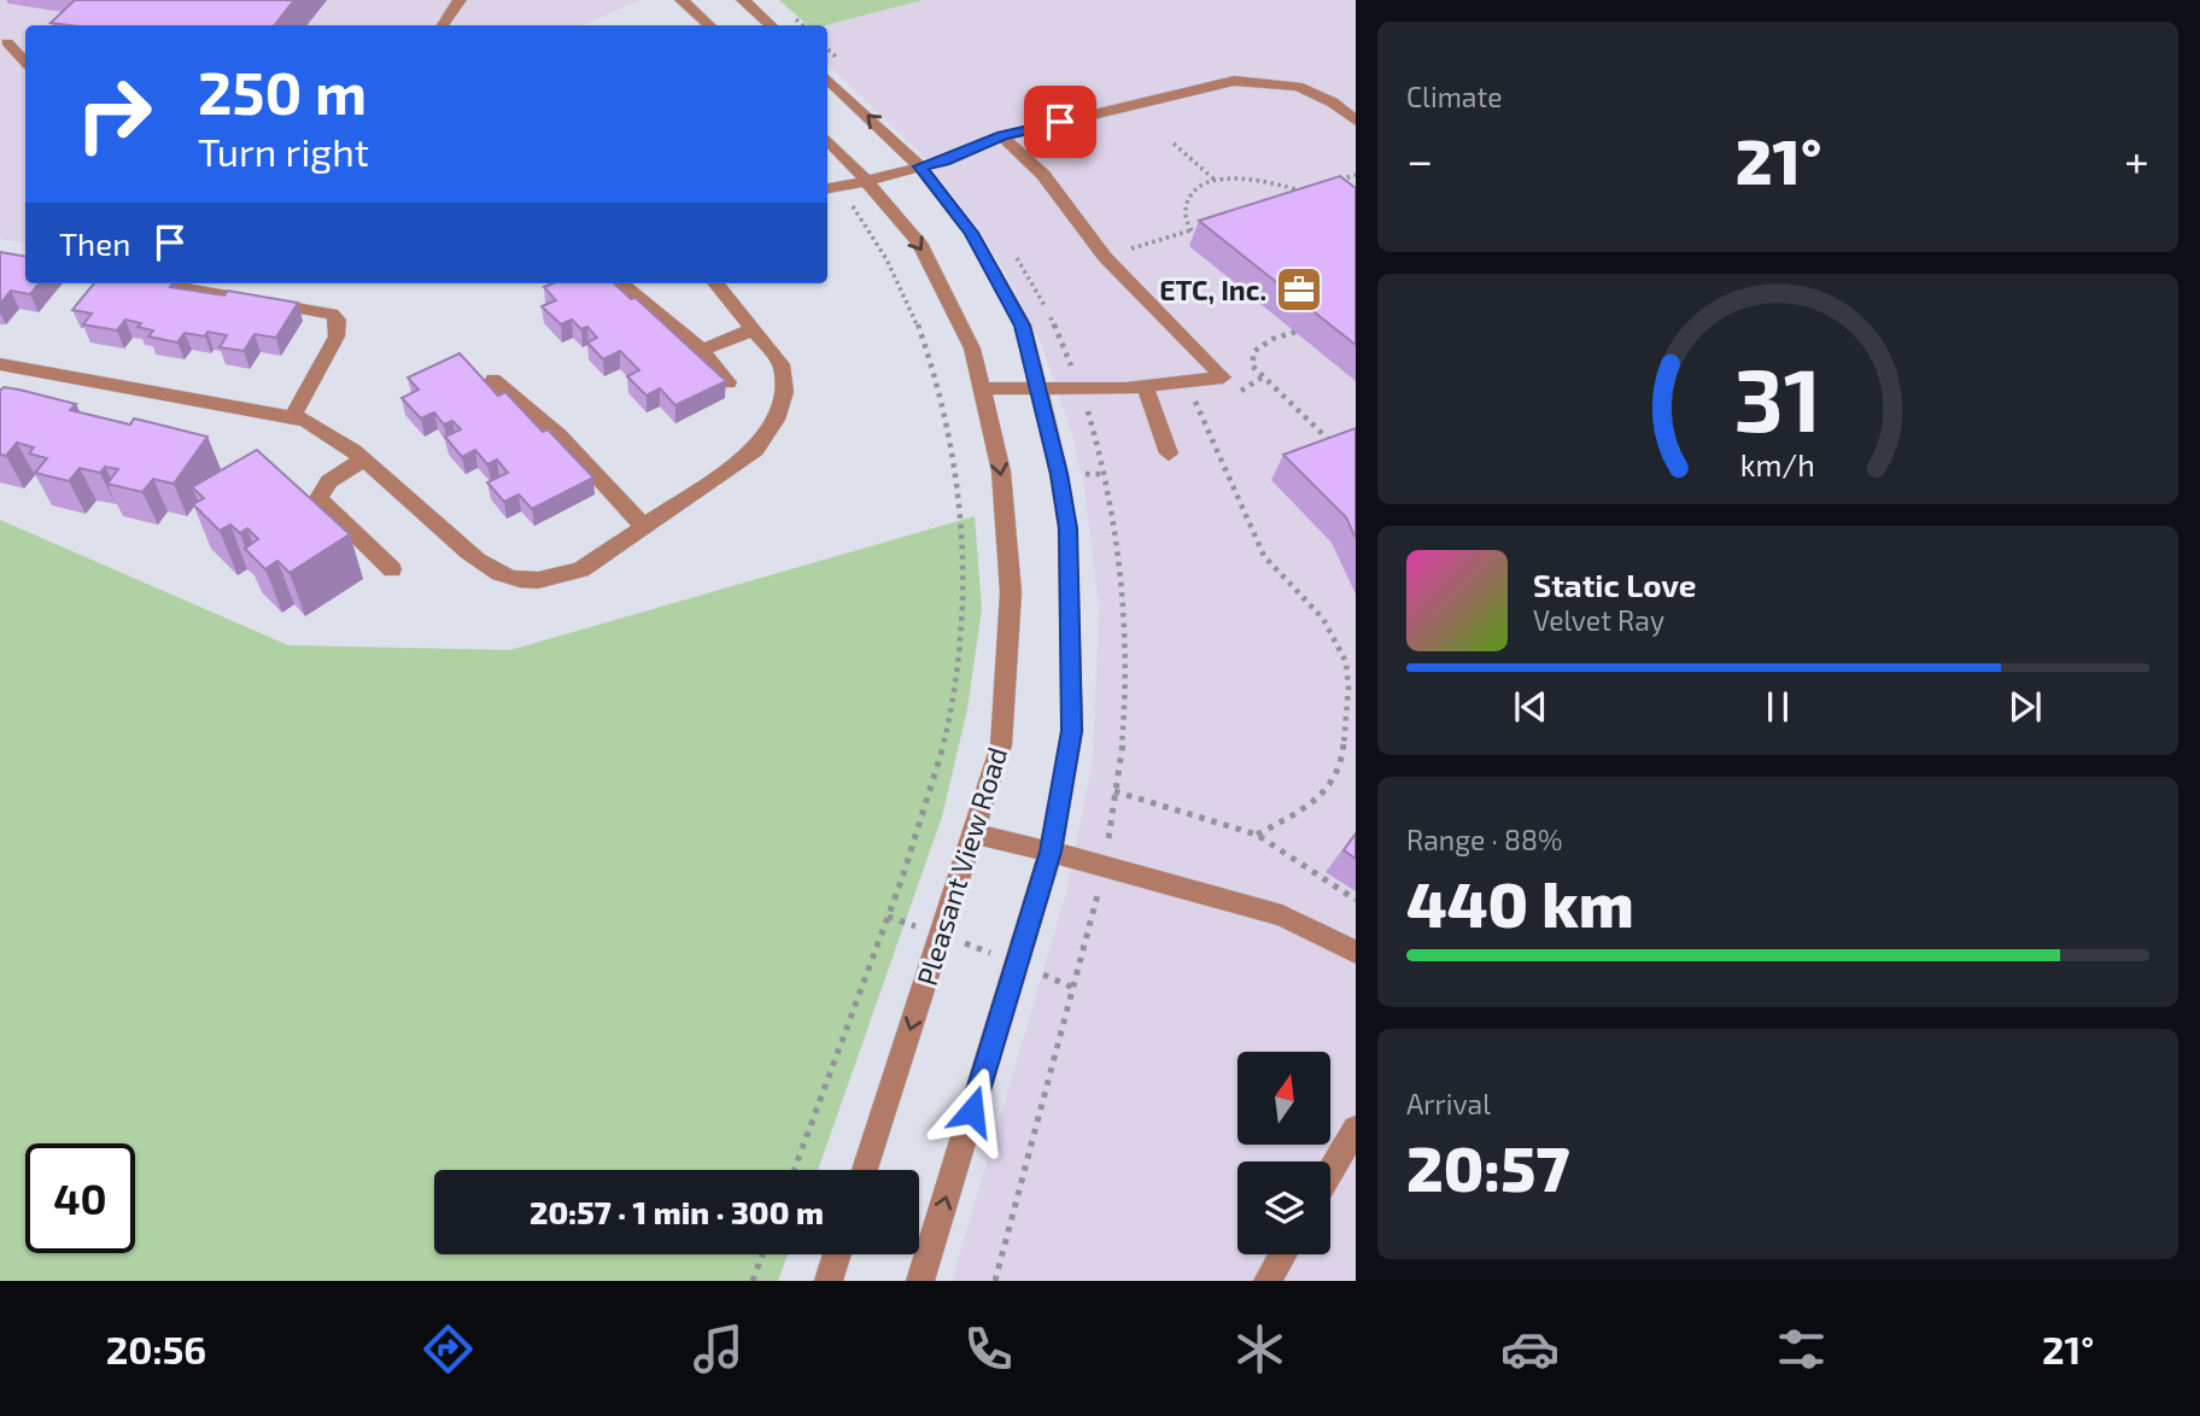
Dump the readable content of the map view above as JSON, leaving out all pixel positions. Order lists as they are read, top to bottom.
{
  "streets": {
    "street": ["Pleasant View Road"]
  },
  "places": {
    "office": ["ETC, Inc."]
  },
  "north": "top",
  "page": {
    "tile": [
      "Climate",
      ["Range · 88%", "440 km"],
      ["Arrival", "20:57"]
    ],
    "turn": ["250 m", "Turn right"],
    "heat": ["−", "21°", "+"],
    "then": "Then",
    "song": ["Static Love", "Velvet Ray"],
    "limit": "40",
    "trip": "20:57 · 1 min · 300 m",
    "tabs": ["20:56", "21°"],
    "gauge": ["31", "km/h"]
  }
}
